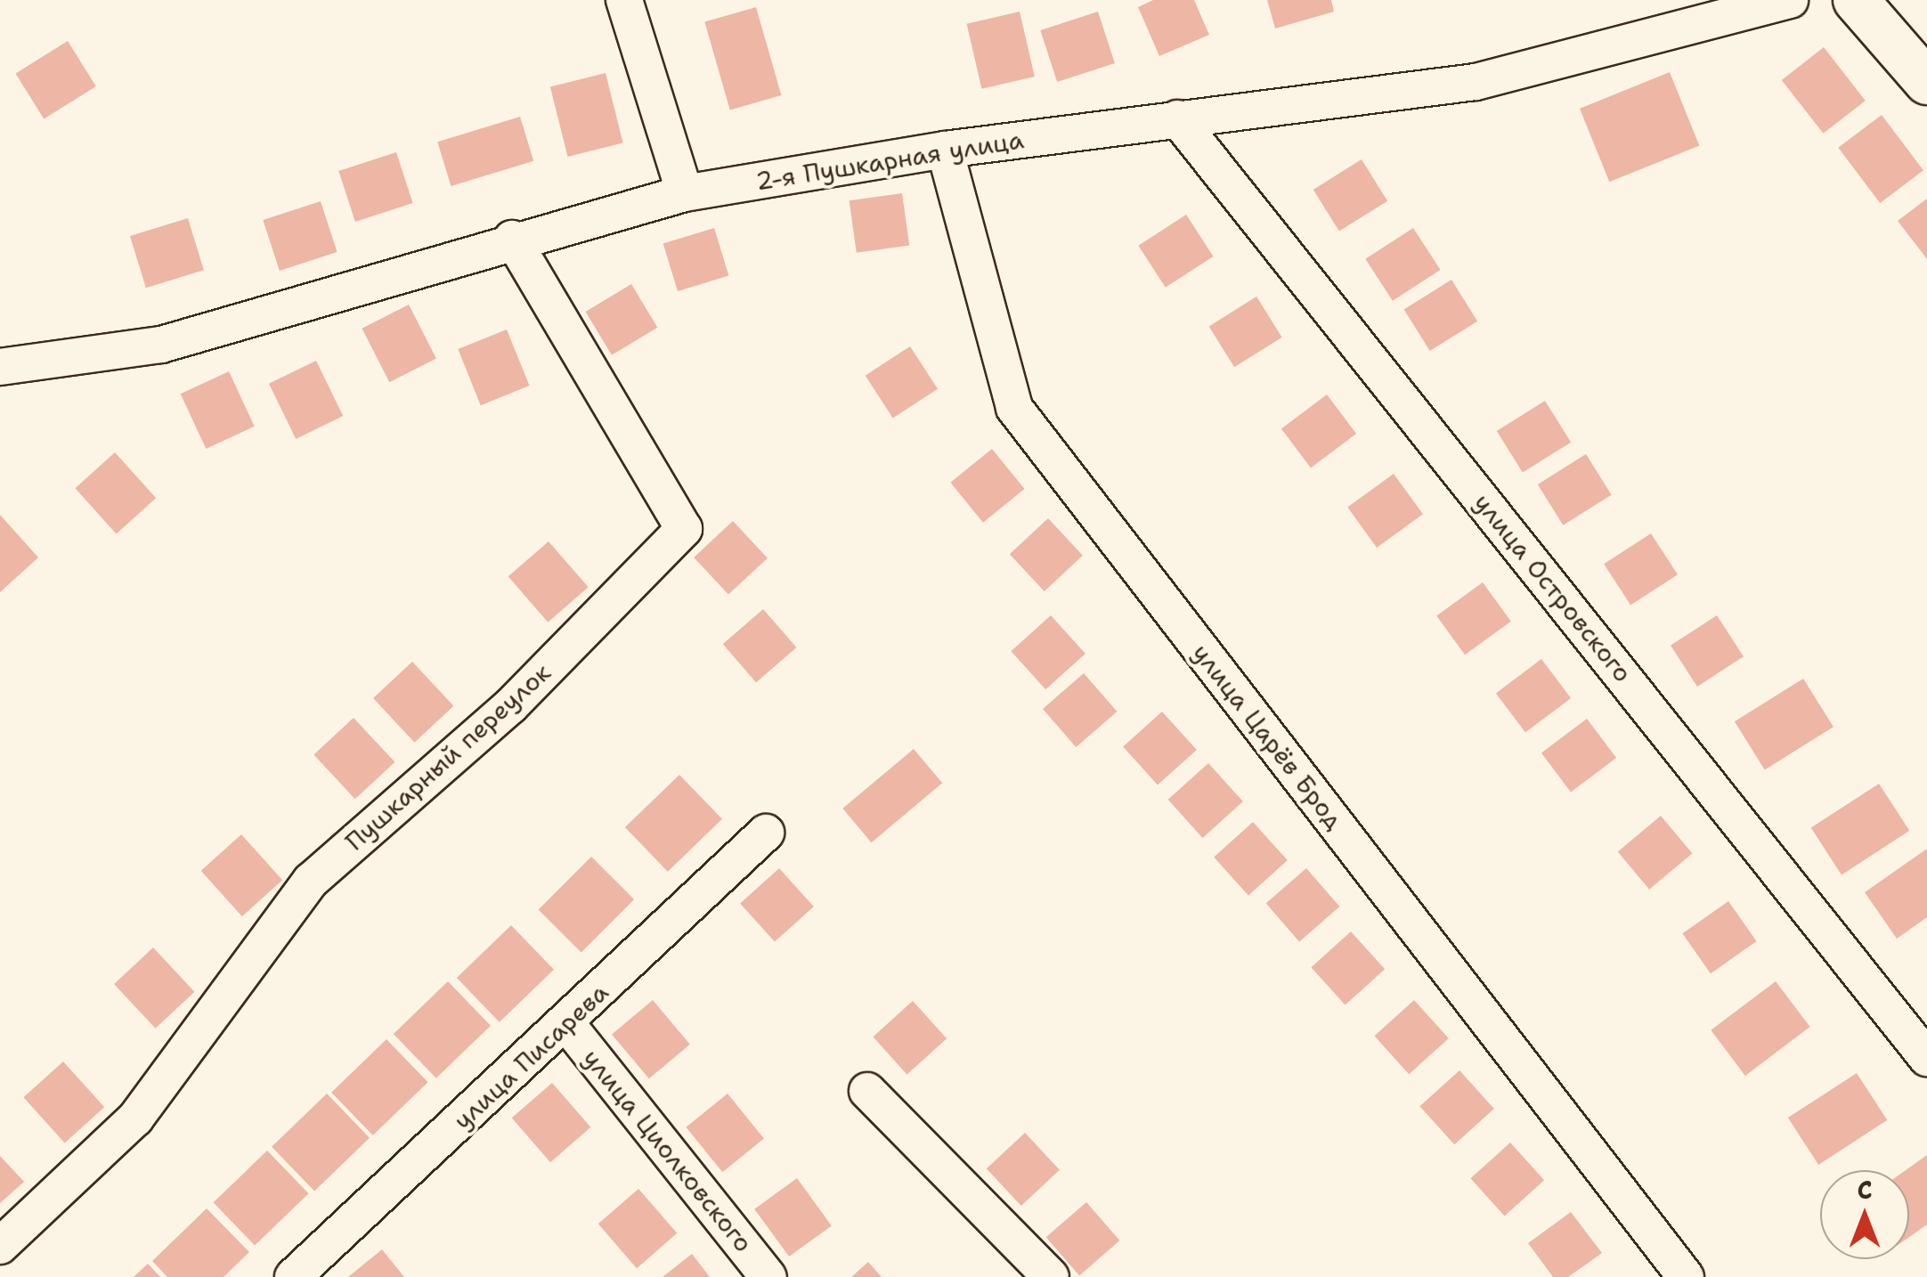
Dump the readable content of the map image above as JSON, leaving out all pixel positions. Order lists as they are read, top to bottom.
{
  "streets": {
    "street": [
      "2-я Пушкарная улица",
      "улица Островского",
      "улица Царёв Брод",
      "Пушкарный переулок",
      "улица Писарева",
      "улица Циолковского"
    ]
  },
  "crossings": [
    ["2-я Пушкарная улица", "улица Островского"],
    ["2-я Пушкарная улица", "улица Царёв Брод"],
    ["2-я Пушкарная улица", "Пушкарный переулок"],
    ["улица Писарева", "улица Циолковского"]
  ],
  "north": "top"
}
